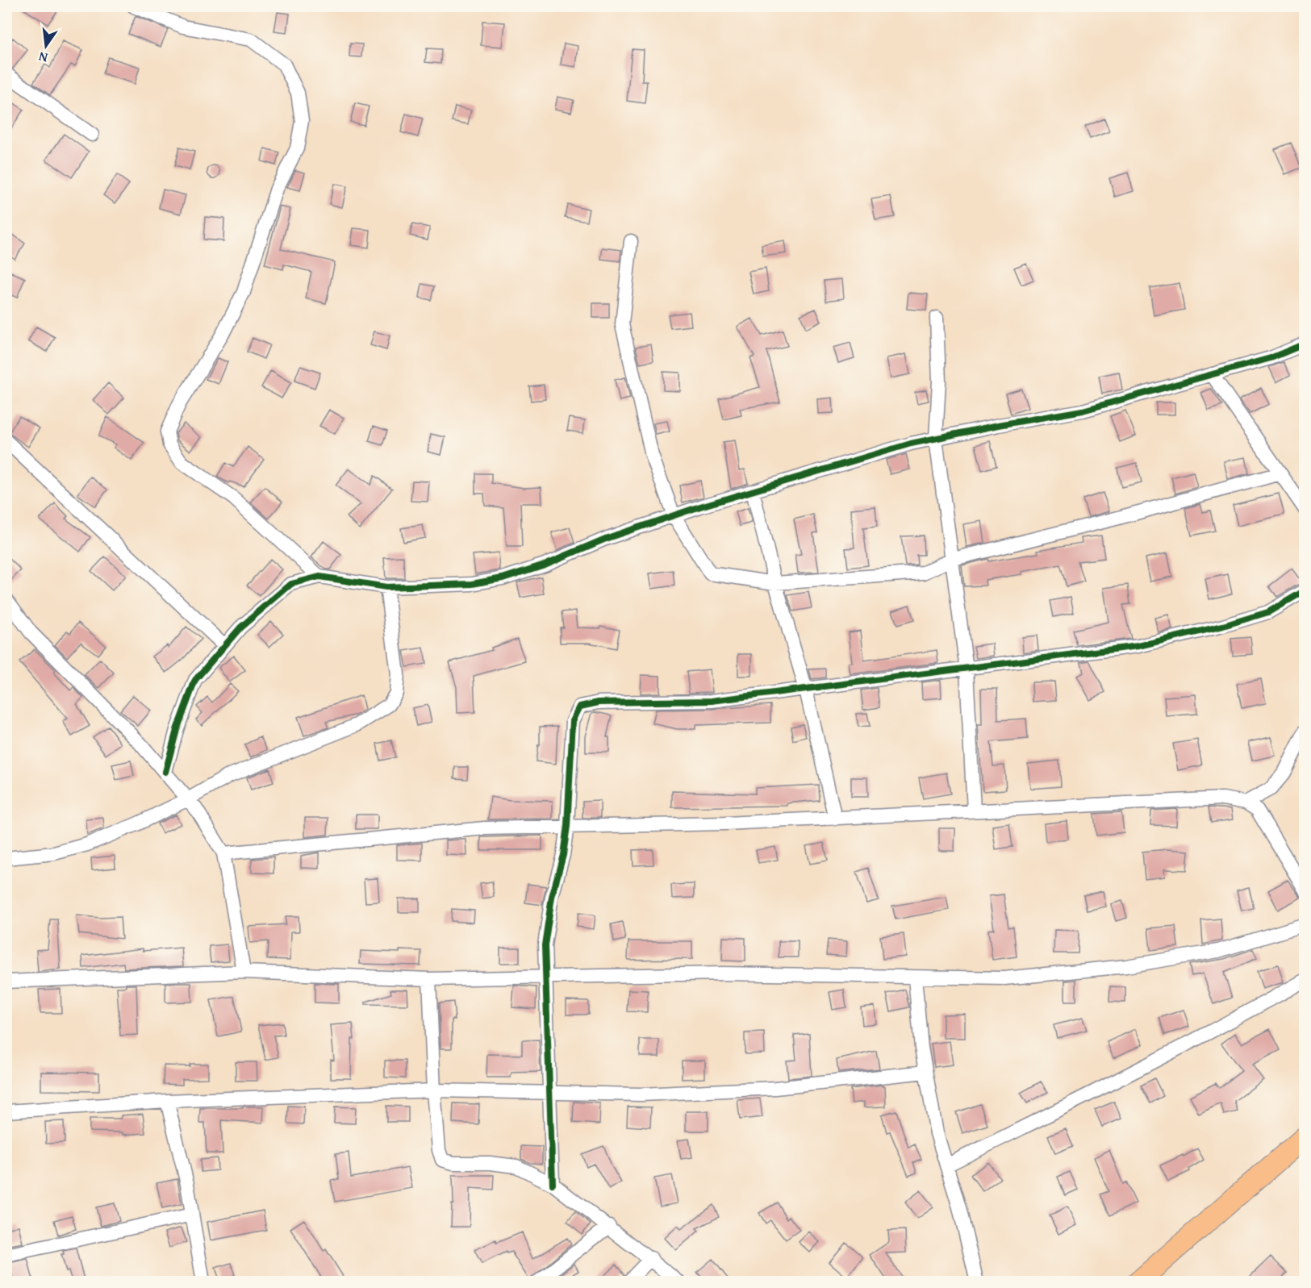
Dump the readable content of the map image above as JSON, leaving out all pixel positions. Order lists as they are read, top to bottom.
{
  "north": "bottom"
}
